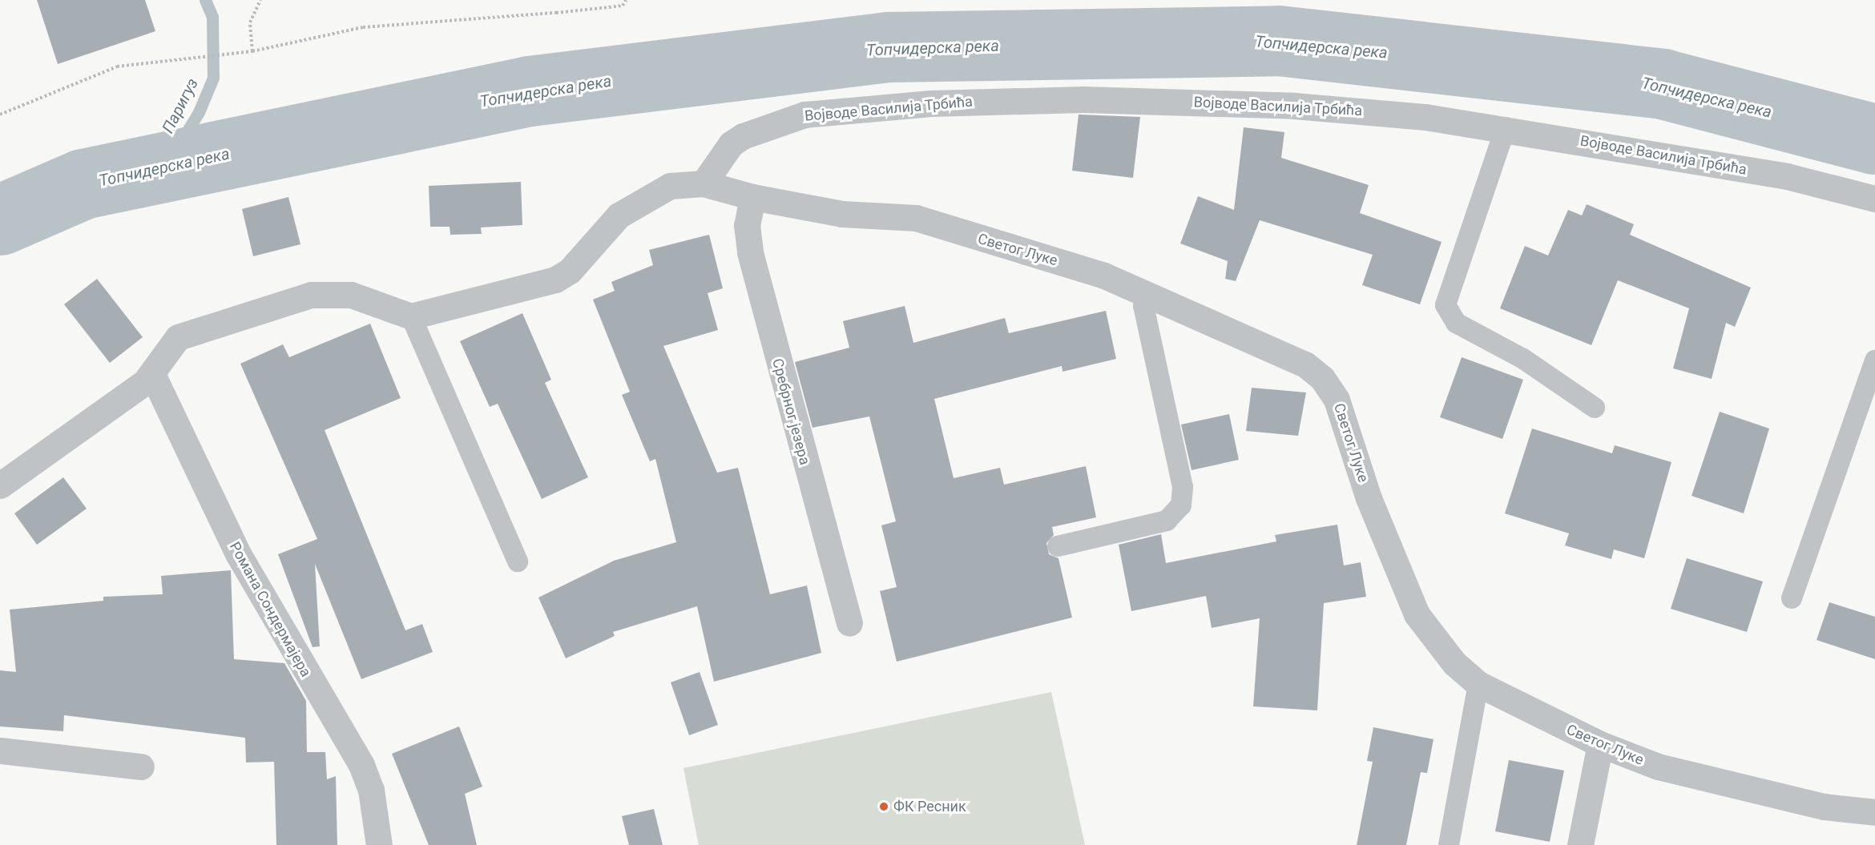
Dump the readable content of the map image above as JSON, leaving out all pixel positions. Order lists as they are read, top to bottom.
{
  "streets": {
    "street": [
      "Војводе Василија Трбића",
      "Светог Луке",
      "Сребрног језера",
      "Романа Сондермајера"
    ]
  },
  "crossings": [
    ["Војводе Василија Трбића", "Светог Луке"],
    ["Светог Луке", "Сребрног језера"]
  ],
  "water": ["Топчидерска река", "Паригуз"],
  "places": ["ФК Ресник"]
}
